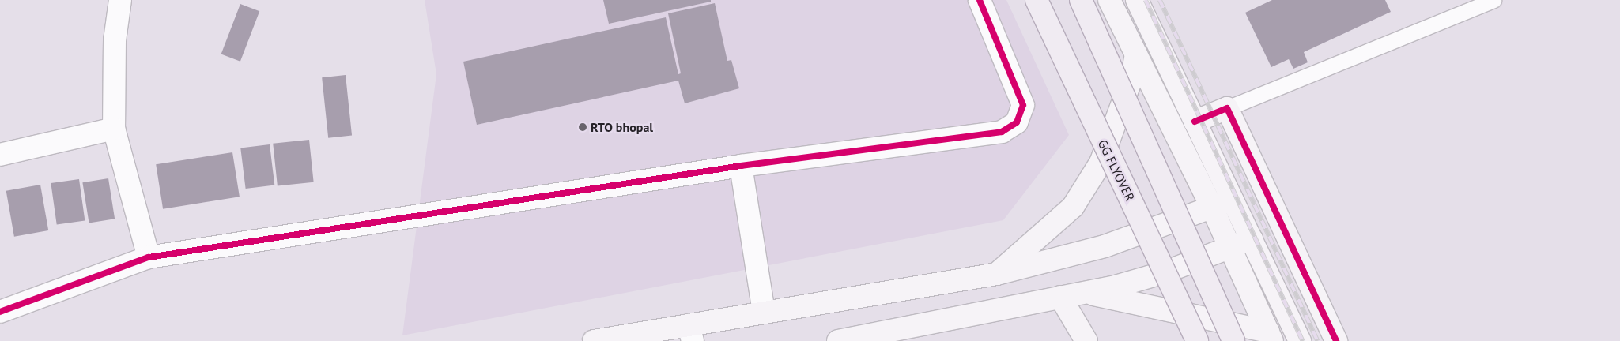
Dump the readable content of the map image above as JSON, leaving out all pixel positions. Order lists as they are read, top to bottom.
{
  "streets": {
    "main road": ["GG FLYOVER"]
  },
  "places": ["RTO bhopal"]
}
